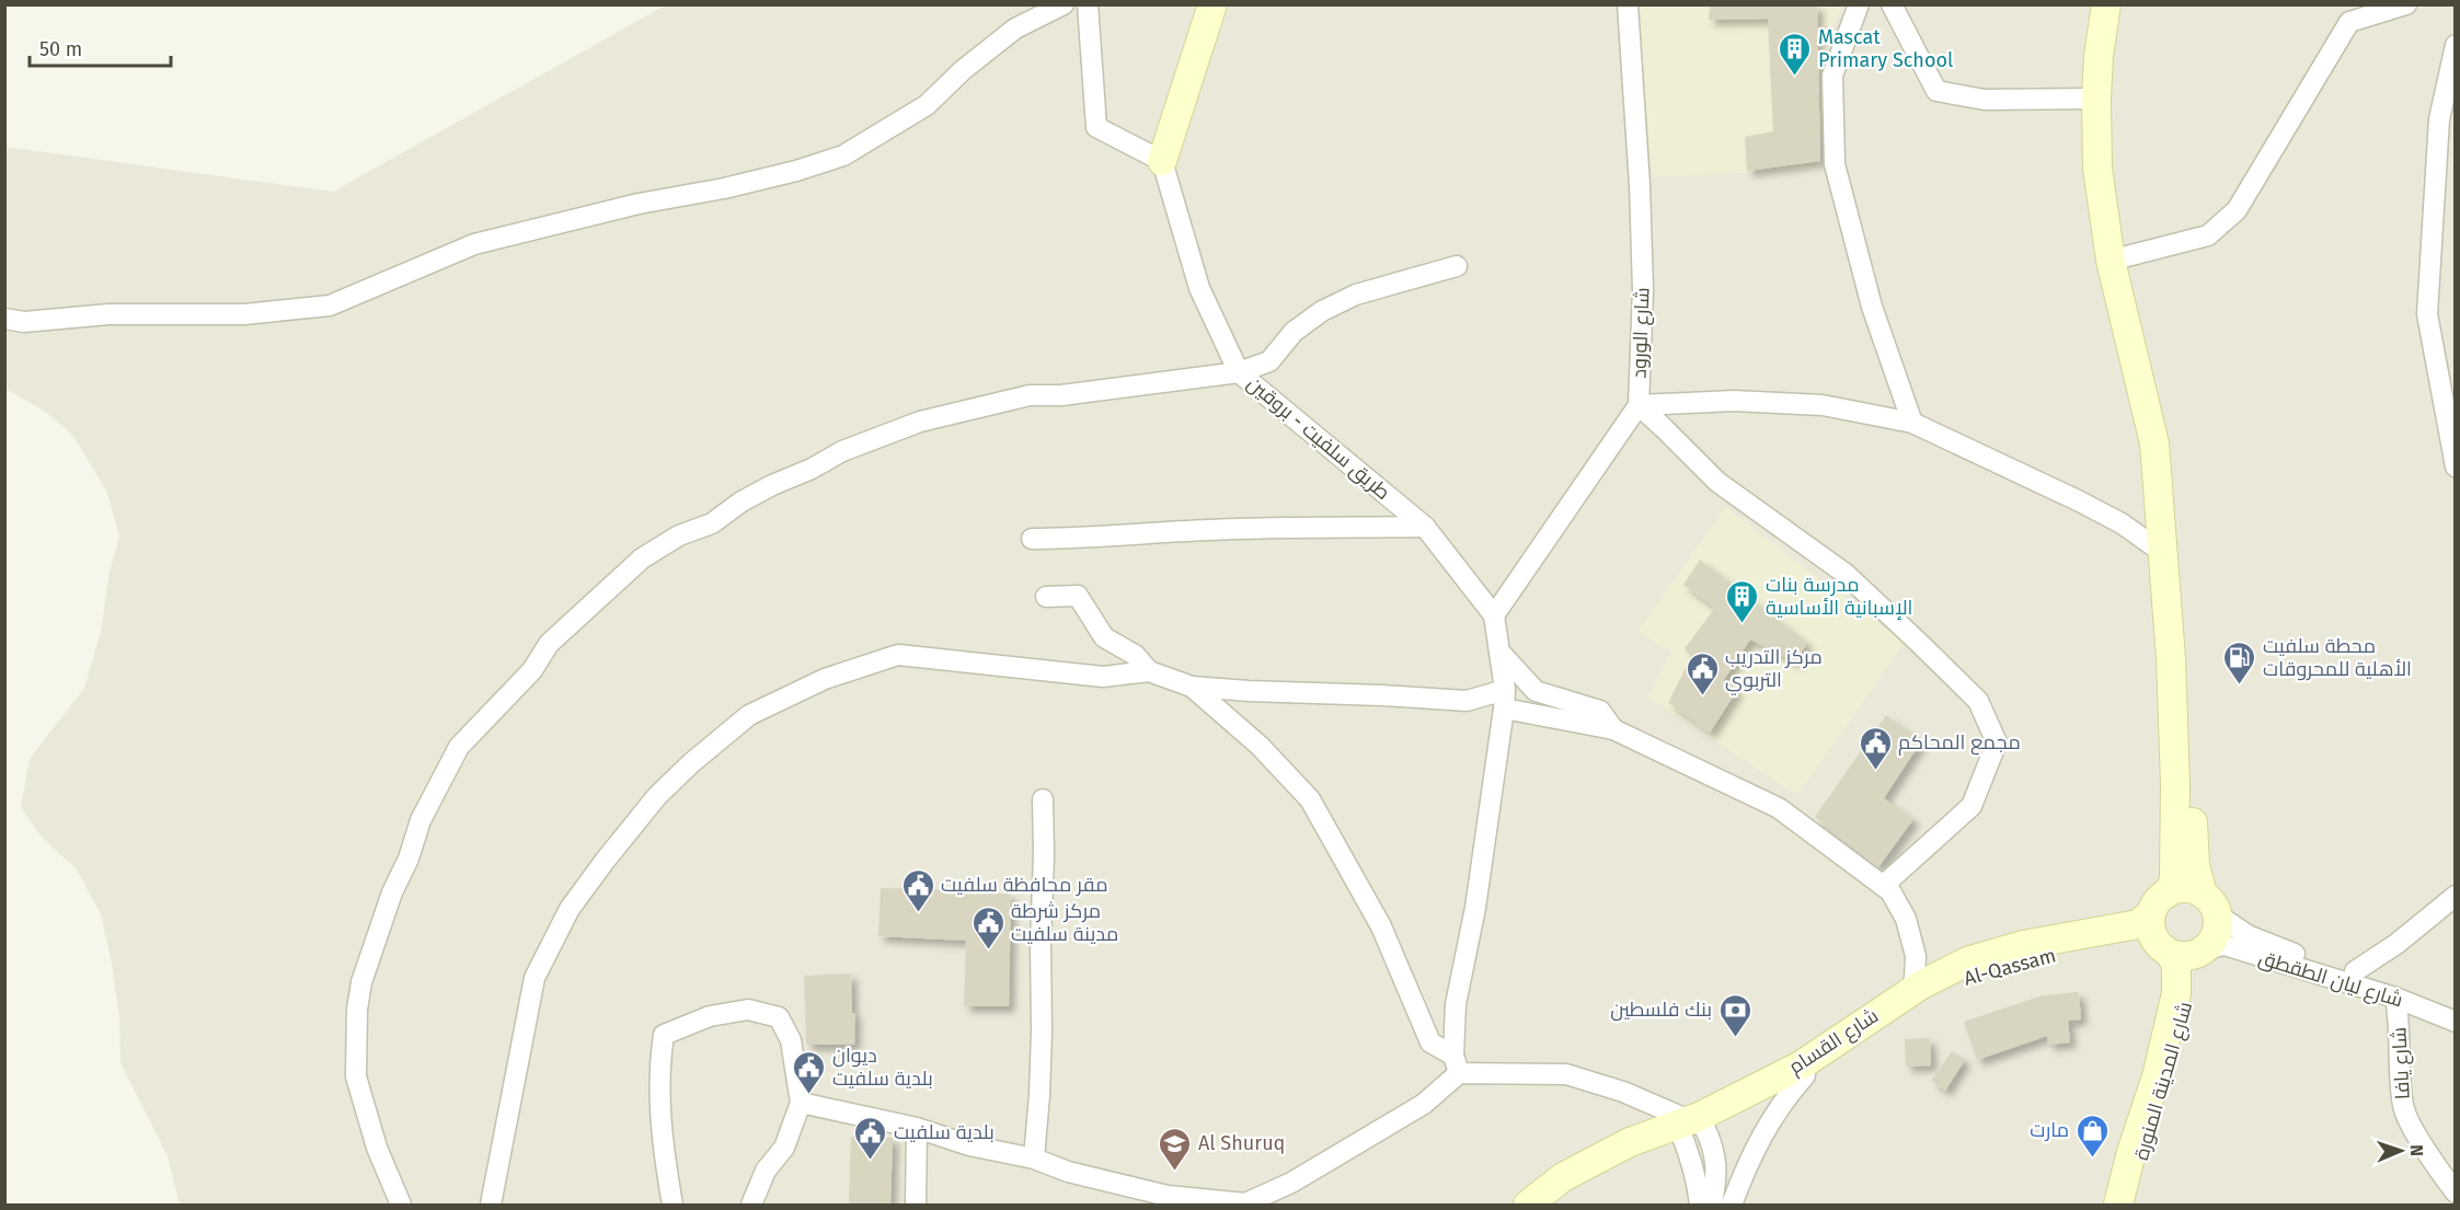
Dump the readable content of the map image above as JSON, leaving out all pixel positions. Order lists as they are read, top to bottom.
{
  "streets": {
    "main road": ["Al-Qassam", "شارع القسام", "شارع المدينة المنورة"],
    "street": [
      "شارع الورود",
      "طريق سلفيت - بروقين",
      "شارع ليان الطقطق",
      "شارع يافا"
    ]
  },
  "crossings": [
    ["شارع الورود", "طريق سلفيت - بروقين"],
    ["Al-Qassam", "شارع ليان الطقطق"],
    ["Al-Qassam", "شارع القسام"],
    ["Al-Qassam", "شارع المدينة المنورة"],
    ["شارع ليان الطقطق", "شارع القسام"],
    ["شارع ليان الطقطق", "شارع يافا"],
    ["شارع ليان الطقطق", "شارع المدينة المنورة"],
    ["شارع القسام", "شارع المدينة المنورة"]
  ],
  "places": {
    "building": ["Mascat Primary School", "مدرسة بنات الإسبانية الأساسية"],
    "fuel station": ["محطة سلفيت الأهلية للمحروقات"],
    "public building": [
      "مركز التدريب التربوي",
      "مجمع المحاكم",
      "مقر محافظة سلفيت",
      "مركز شرطة مدينة سلفيت",
      "ديوان بلدية سلفيت",
      "بلدية سلفيت"
    ],
    "bank": ["بنك فلسطين"],
    "shop": ["مارت"],
    "school or university": ["Al Shuruq"]
  },
  "scale_bar": "50 m",
  "north": "right"
}
